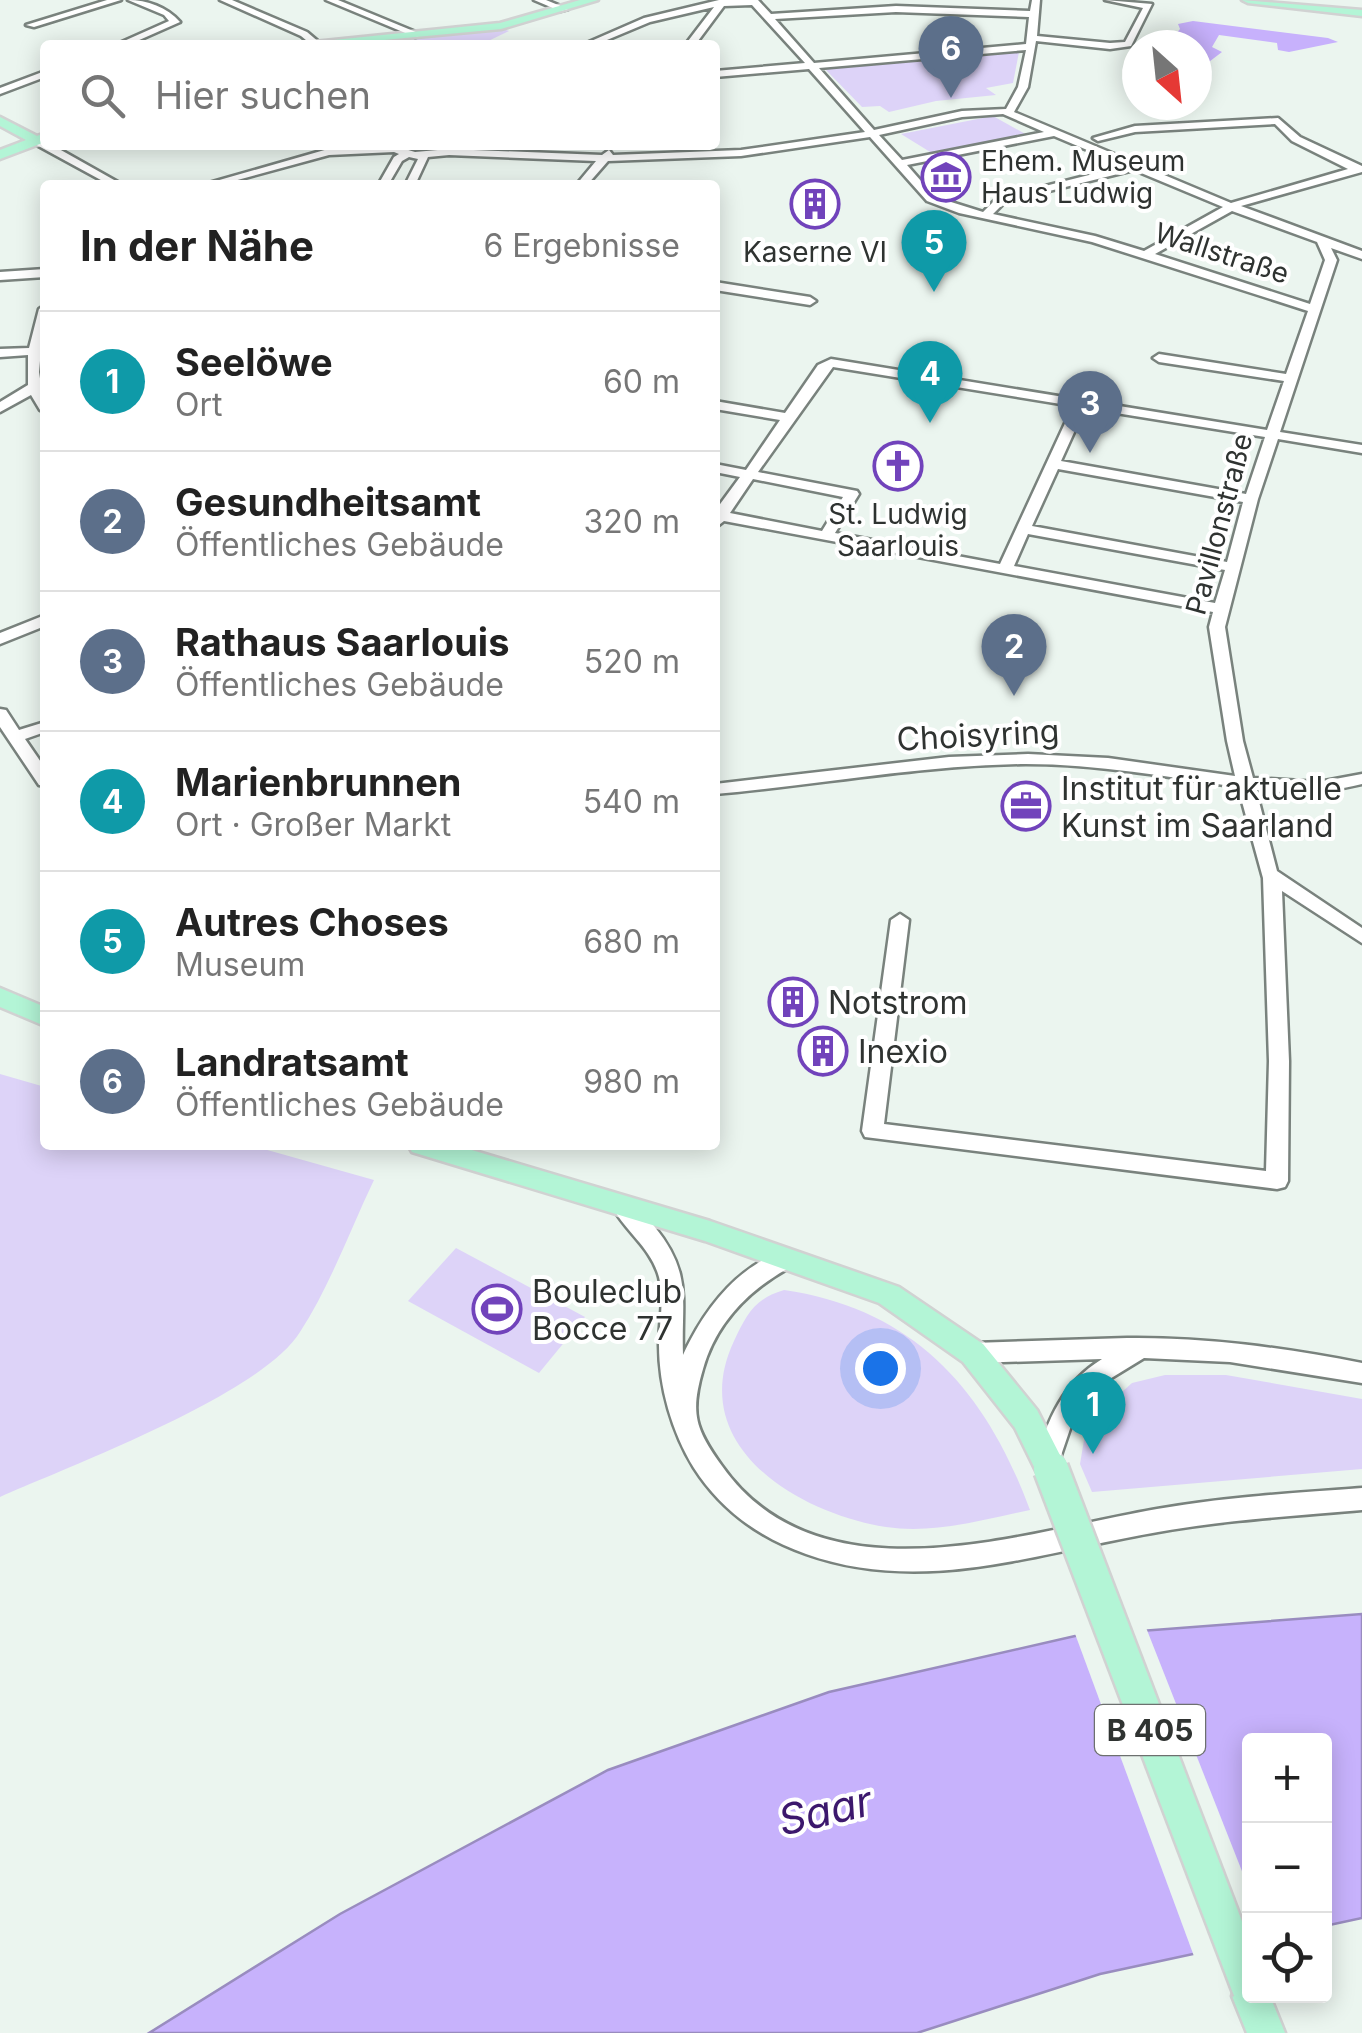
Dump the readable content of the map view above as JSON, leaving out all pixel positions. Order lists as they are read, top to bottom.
{
  "streets": {
    "main road": ["B 405"],
    "street": ["Wallstraße", "Pavillonstraße", "Choisyring"]
  },
  "crossings": [
    ["Wallstraße", "Pavillonstraße"],
    ["Pavillonstraße", "Choisyring"]
  ],
  "water": ["Saar"],
  "places": {
    "museum": ["Ehem. Museum Haus Ludwig"],
    "building": ["Kaserne VI", "Notstrom", "Inexio"],
    "church": ["St. Ludwig Saarlouis"],
    "office": ["Institut für aktuelle Kunst im Saarland"],
    "sports": ["Bouleclub Bocce 77"]
  },
  "north": "bottom right",
  "page": {
    "pins": [
      "6",
      "5",
      "4",
      "3",
      "2",
      "1"
    ],
    "search": "Hier suchen",
    "heading": ["In der Nähe", "6 Ergebnisse"],
    "list": [
      {
        "mark": "1",
        "name": "Seelöwe",
        "note": "Ort",
        "value": "60 m"
      },
      {
        "mark": "2",
        "name": "Gesundheitsamt",
        "note": "Öffentliches Gebäude",
        "value": "320 m"
      },
      {
        "mark": "3",
        "name": "Rathaus Saarlouis",
        "note": "Öffentliches Gebäude",
        "value": "520 m"
      },
      {
        "mark": "4",
        "name": "Marienbrunnen",
        "note": "Ort · Großer Markt",
        "value": "540 m"
      },
      {
        "mark": "5",
        "name": "Autres Choses",
        "note": "Museum",
        "value": "680 m"
      },
      {
        "mark": "6",
        "name": "Landratsamt",
        "note": "Öffentliches Gebäude",
        "value": "980 m"
      }
    ],
    "map_buttons": ["+", "−"]
  }
}
